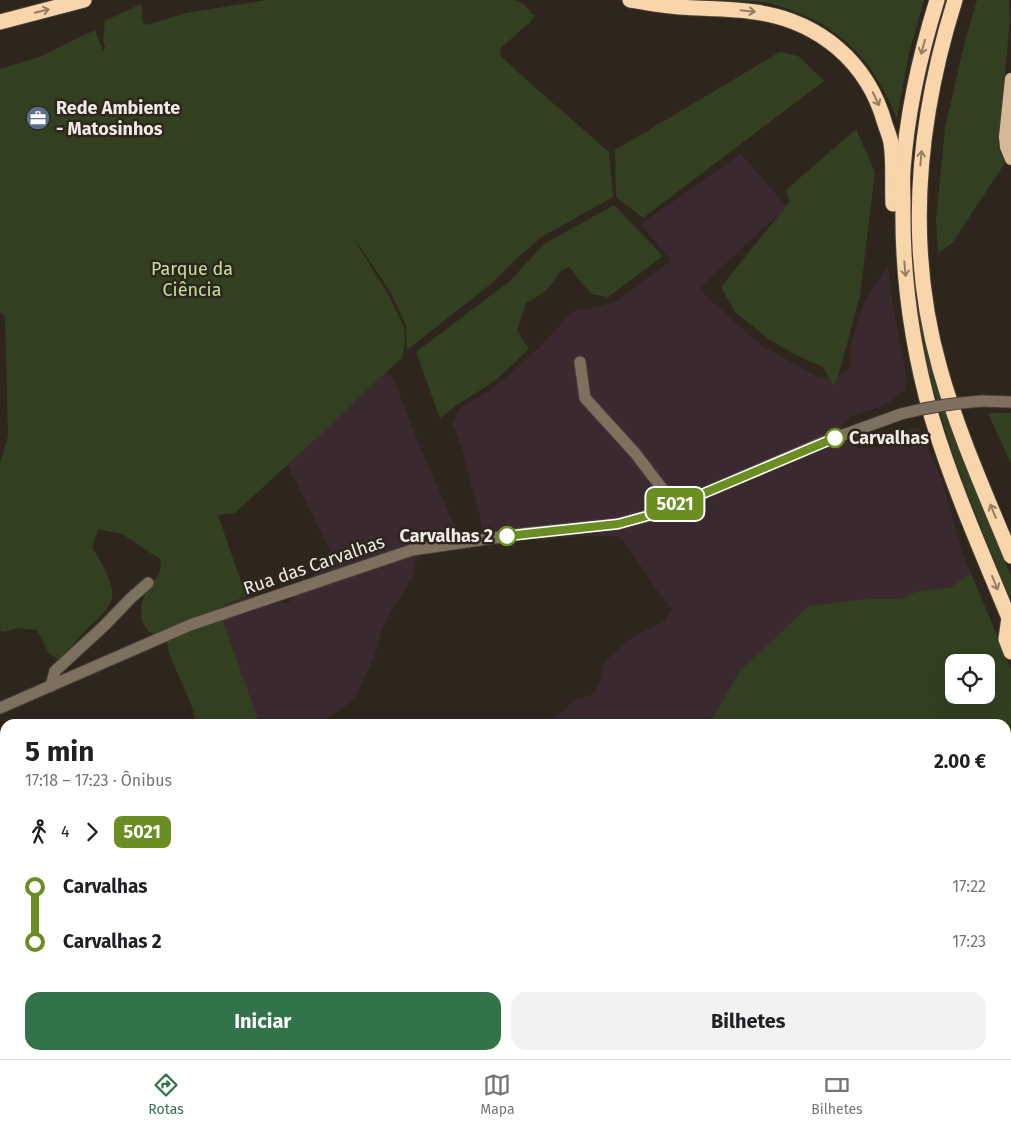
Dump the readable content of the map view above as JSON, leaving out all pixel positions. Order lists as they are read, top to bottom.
{
  "streets": {
    "street": ["Rua das Carvalhas"]
  },
  "parks": ["Parque da Ciência"],
  "places": {
    "office": ["Rede Ambiente - Matosinhos"],
    "other": ["Carvalhas", "Carvalhas 2"]
  },
  "lines": ["bus line 5021"],
  "page": {
    "on_map": "5021",
    "heading": ["5 min", "17:18 – 17:23 · Ônibus", "2.00 €"],
    "legs": ["4", "5021"],
    "list": [
      {
        "name": "Carvalhas",
        "value": "17:22"
      },
      {
        "name": "Carvalhas 2",
        "value": "17:23"
      }
    ],
    "buttons": ["Iniciar", "Bilhetes"],
    "tabs": ["Rotas", "Mapa", "Bilhetes"]
  }
}
